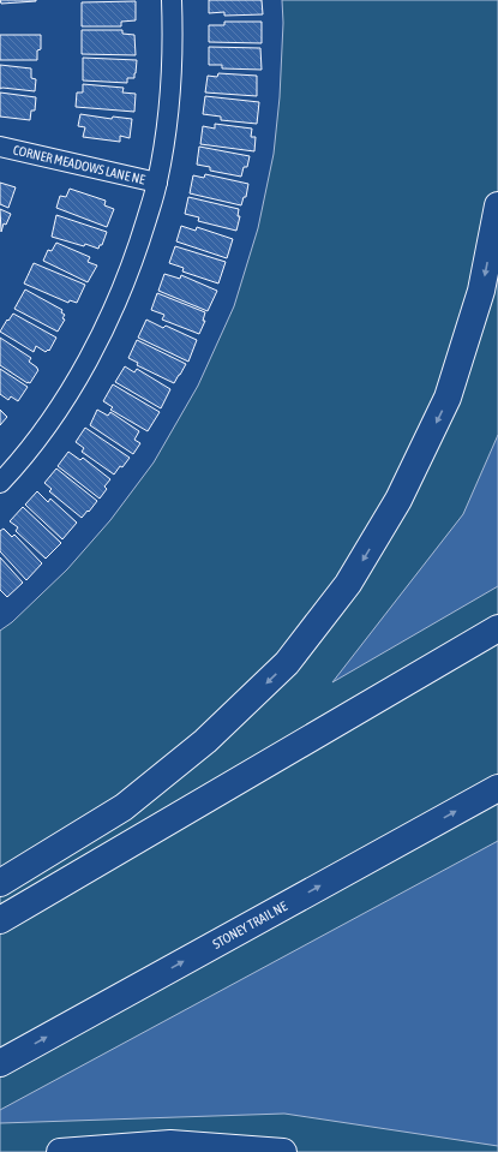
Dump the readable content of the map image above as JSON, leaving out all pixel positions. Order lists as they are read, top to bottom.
{
  "streets": {
    "highway": ["STONEY TRAIL NE"],
    "street": ["CORNER MEADOWS LANE NE"]
  }
}
